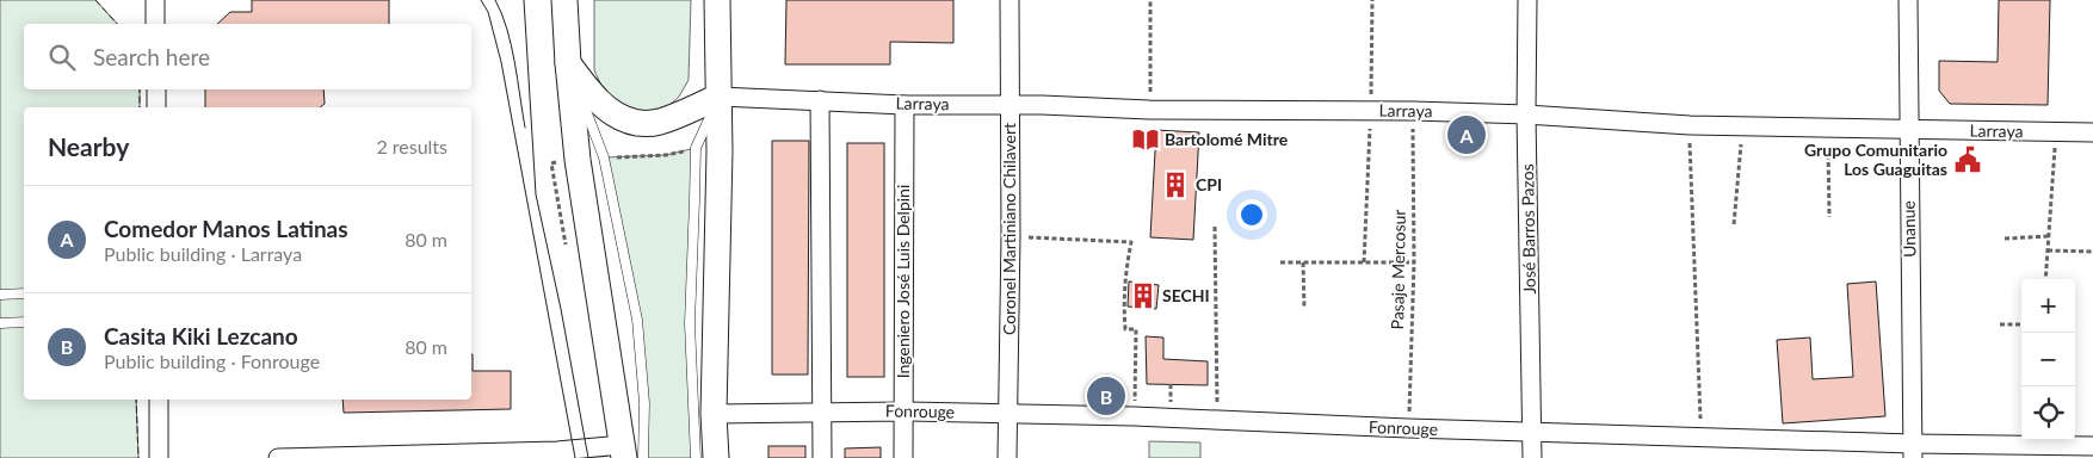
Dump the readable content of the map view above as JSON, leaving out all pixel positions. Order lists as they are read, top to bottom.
{
  "streets": {
    "street": [
      "Larraya",
      "Coronel Martiniano Chilavert",
      "José Barros Pazos",
      "Unanue",
      "Ingeniero José Luis Delpini",
      "Fonrouge"
    ],
    "path": ["Pasaje Mercosur"]
  },
  "crossings": [
    ["Larraya", "Coronel Martiniano Chilavert"],
    ["Larraya", "José Barros Pazos"],
    ["Larraya", "Unanue"],
    ["Larraya", "Pasaje Mercosur"],
    ["Larraya", "Ingeniero José Luis Delpini"],
    ["Coronel Martiniano Chilavert", "Fonrouge"],
    ["José Barros Pazos", "Fonrouge"],
    ["Unanue", "Fonrouge"],
    ["Pasaje Mercosur", "Fonrouge"],
    ["Ingeniero José Luis Delpini", "Fonrouge"]
  ],
  "places": {
    "library": ["Bartolomé Mitre"],
    "public building": ["Grupo Comunitario Los Guaguitas"],
    "building": ["CPI", "SECHI"]
  },
  "page": {
    "search": "Search here",
    "heading": ["Nearby", "2 results"],
    "pins": ["A", "B"],
    "list": [
      {
        "mark": "A",
        "name": "Comedor Manos Latinas",
        "note": "Public building · Larraya",
        "value": "80 m"
      },
      {
        "mark": "B",
        "name": "Casita Kiki Lezcano",
        "note": "Public building · Fonrouge",
        "value": "80 m"
      }
    ],
    "map_buttons": ["+", "−"]
  }
}
